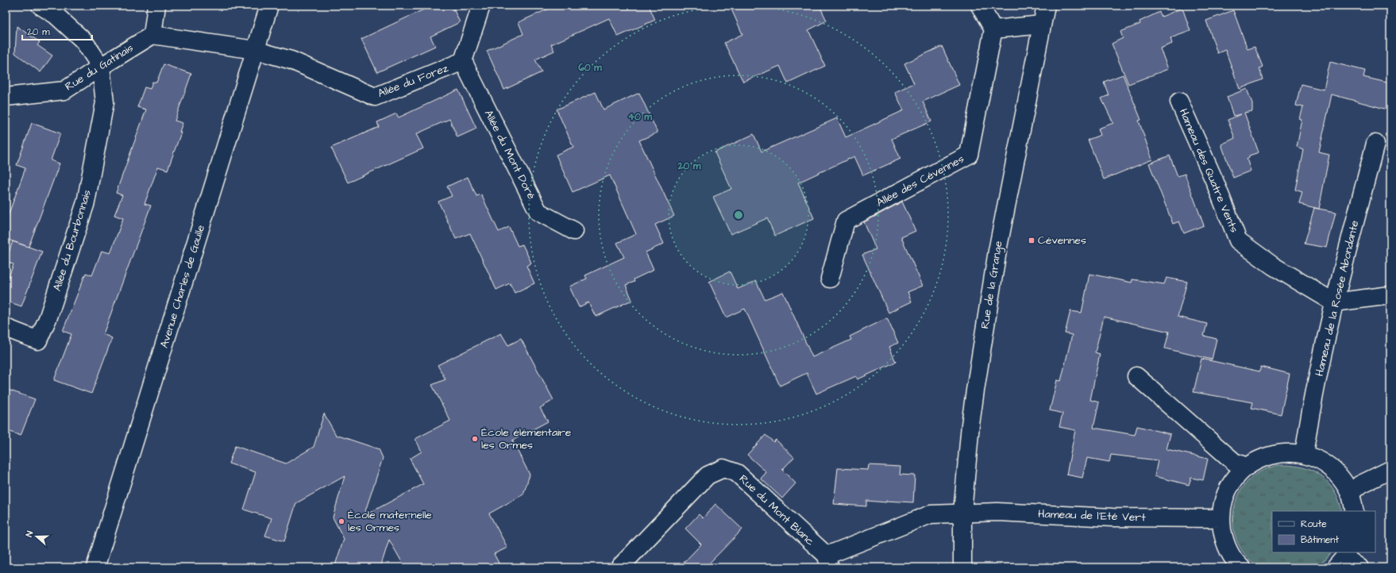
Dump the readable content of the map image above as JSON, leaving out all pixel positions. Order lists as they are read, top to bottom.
{
  "streets": {
    "street": [
      "Rue du Gatinais",
      "Allée du Forez",
      "Allée du Mont Doré",
      "Hameau des Quatre Vents",
      "Allée des Cévennes",
      "Allée du Bourbonnais",
      "Rue de la Grange",
      "Avenue Charles de Gaulle",
      "Hameau de la Rosée Abondante",
      "Rue du Mont Blanc",
      "Hameau de l'Eté Vert"
    ]
  },
  "crossings": [
    ["Rue du Gatinais", "Allée du Bourbonnais"],
    ["Allée du Forez", "Allée du Mont Doré"],
    ["Allée du Forez", "Avenue Charles de Gaulle"],
    ["Hameau des Quatre Vents", "Hameau de la Rosée Abondante"],
    ["Rue de la Grange", "Hameau de l'Eté Vert"],
    ["Rue du Mont Blanc", "Hameau de l'Eté Vert"]
  ],
  "places": {
    "transit": ["Cévennes"],
    "other": ["École élémentaire les Ormes", "École maternelle les Ormes"]
  },
  "legend": ["Route", "Bâtiment"],
  "scale_bar": "20 m",
  "north": "left",
  "rings": ["60 m", "40 m", "20 m"]
}
